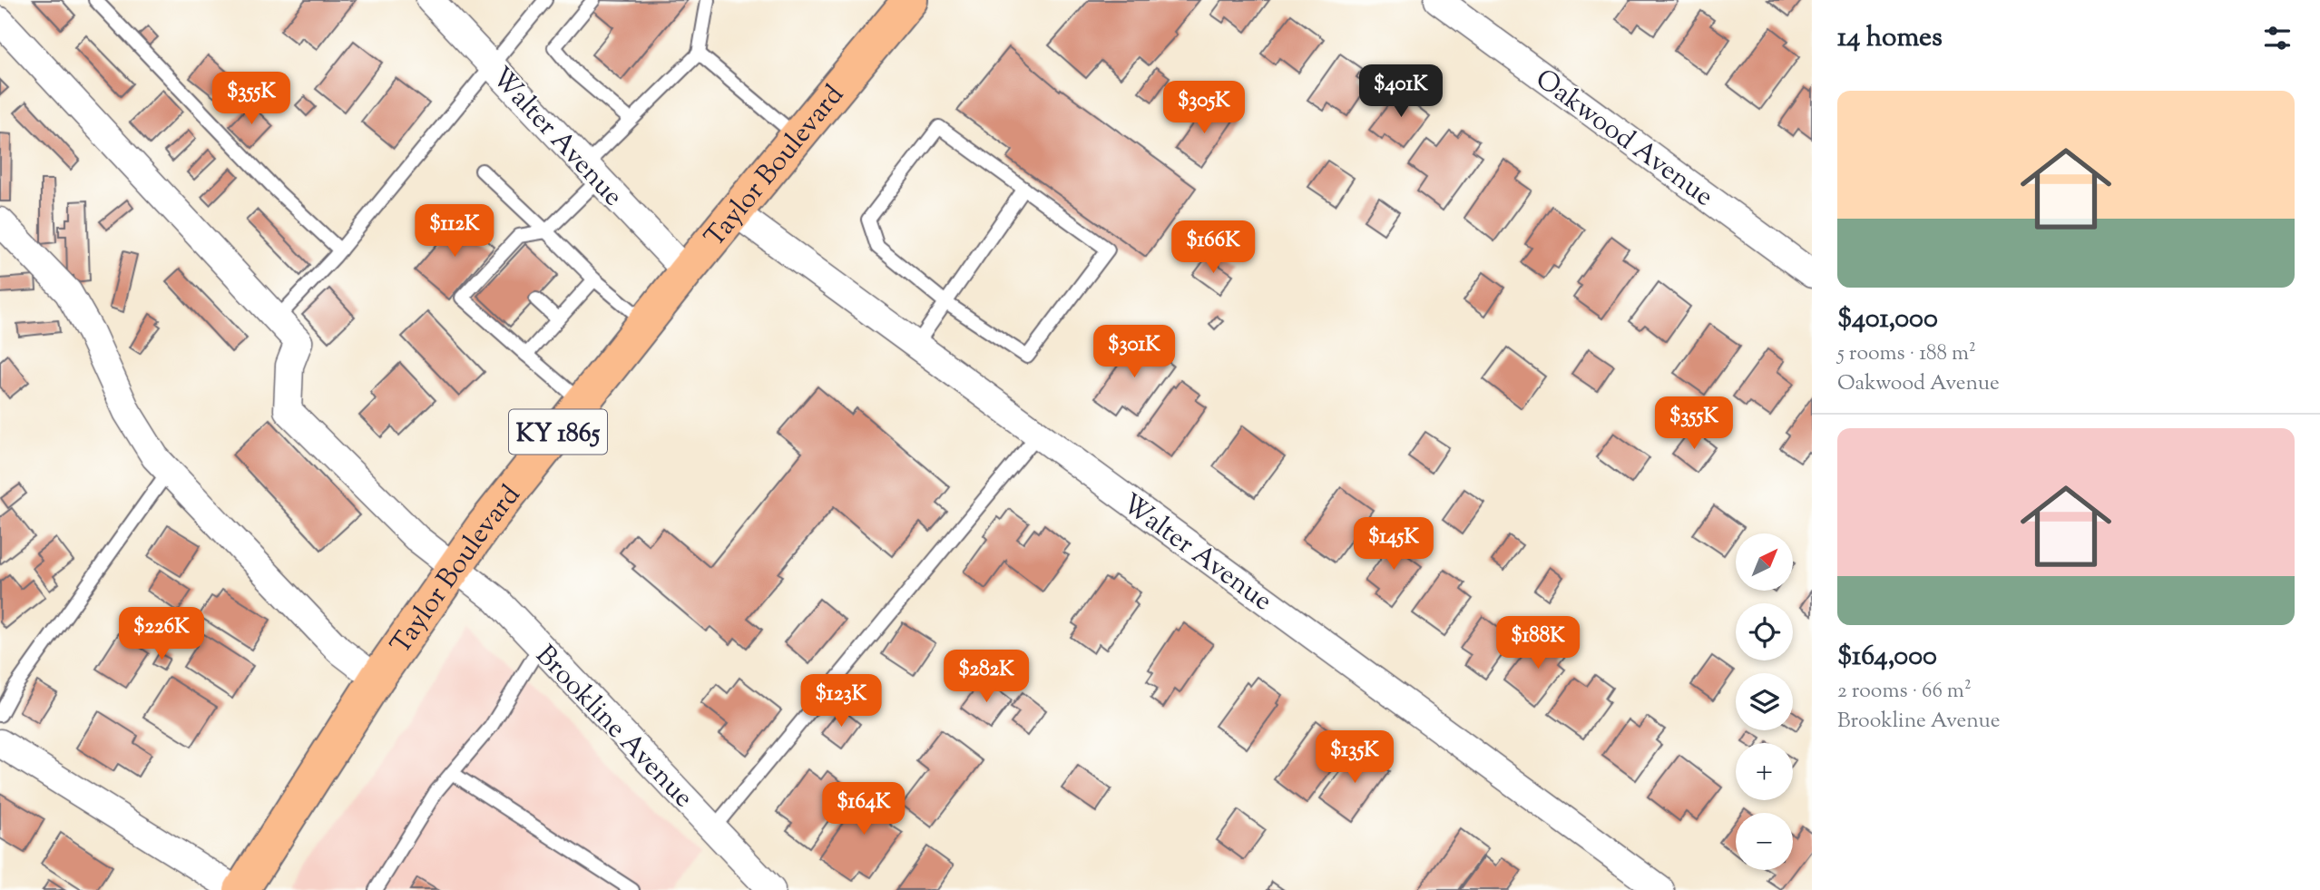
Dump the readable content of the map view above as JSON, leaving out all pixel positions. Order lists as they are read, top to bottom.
{
  "streets": {
    "main road": ["Taylor Boulevard", "KY 1865"],
    "street": ["Walter Avenue", "Oakwood Avenue", "Brookline Avenue"]
  },
  "crossings": [
    ["Walter Avenue", "Taylor Boulevard"],
    ["Taylor Boulevard", "Brookline Avenue"]
  ],
  "north": "top right",
  "page": {
    "heading": "14 homes",
    "price": [
      "$401K",
      "$355K",
      "$305K",
      "$112K",
      "$166K",
      "$301K",
      "$355K",
      "$145K",
      "$226K",
      "$188K",
      "$282K",
      "$123K",
      "$135K",
      "$164K"
    ],
    "list": [
      {
        "name": "$401,000",
        "note": "5 rooms · 188 m² · Oakwood Avenue"
      },
      {
        "name": "$164,000",
        "note": "2 rooms · 66 m² · Brookline Avenue"
      }
    ],
    "map_buttons": ["+", "−"]
  }
}
